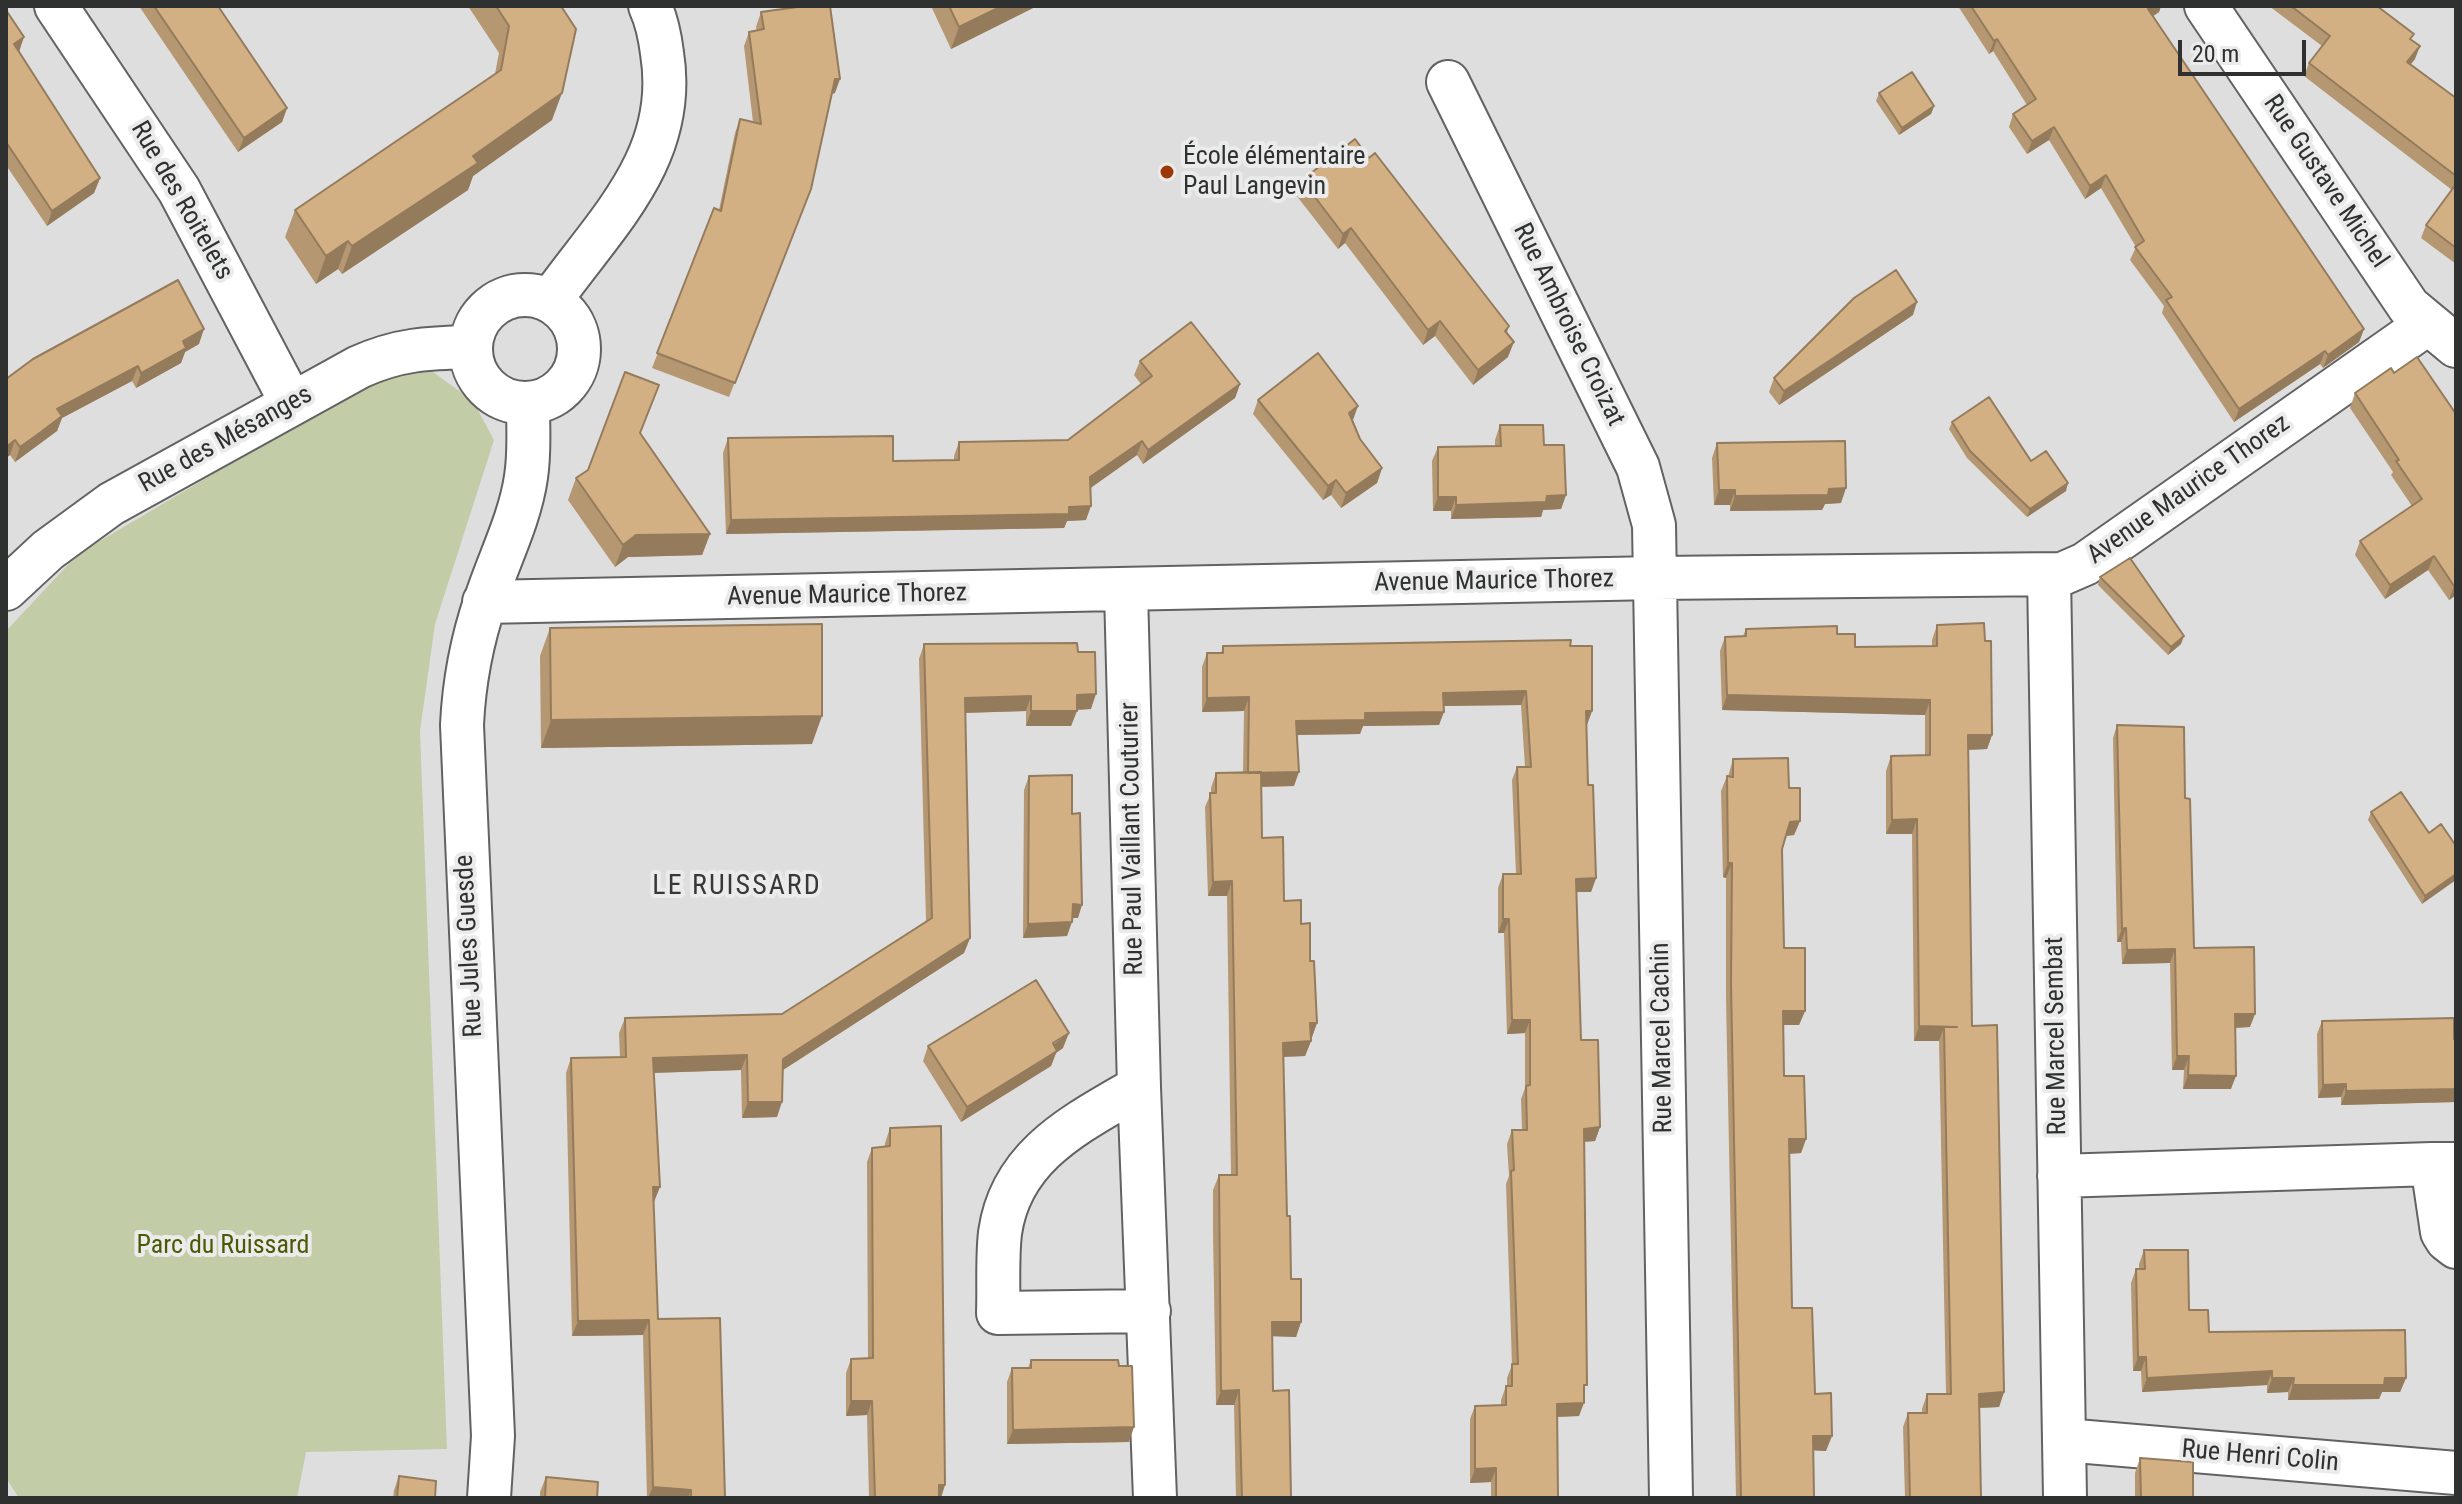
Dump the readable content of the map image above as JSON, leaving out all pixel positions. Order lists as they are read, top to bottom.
{
  "streets": {
    "street": [
      "Rue Gustave Michel",
      "Rue des Roitelets",
      "Rue Ambroise Croizat",
      "Rue des Mésanges",
      "Avenue Maurice Thorez",
      "Rue Paul Vaillant Couturier",
      "Rue Jules Guesde",
      "Rue Marcel Sembat",
      "Rue Marcel Cachin",
      "Rue Henri Colin"
    ]
  },
  "crossings": [
    ["Rue Gustave Michel", "Avenue Maurice Thorez"],
    ["Rue des Roitelets", "Rue des Mésanges"],
    ["Rue Ambroise Croizat", "Avenue Maurice Thorez"],
    ["Rue Ambroise Croizat", "Rue Marcel Cachin"],
    ["Rue des Mésanges", "Rue Jules Guesde"],
    ["Avenue Maurice Thorez", "Rue Paul Vaillant Couturier"],
    ["Avenue Maurice Thorez", "Rue Jules Guesde"],
    ["Avenue Maurice Thorez", "Rue Marcel Sembat"],
    ["Avenue Maurice Thorez", "Rue Marcel Cachin"],
    ["Rue Marcel Sembat", "Rue Henri Colin"]
  ],
  "districts": ["LE RUISSARD"],
  "parks": ["Parc du Ruissard"],
  "places": ["École élémentaire Paul Langevin"],
  "scale_bar": "20 m"
}
